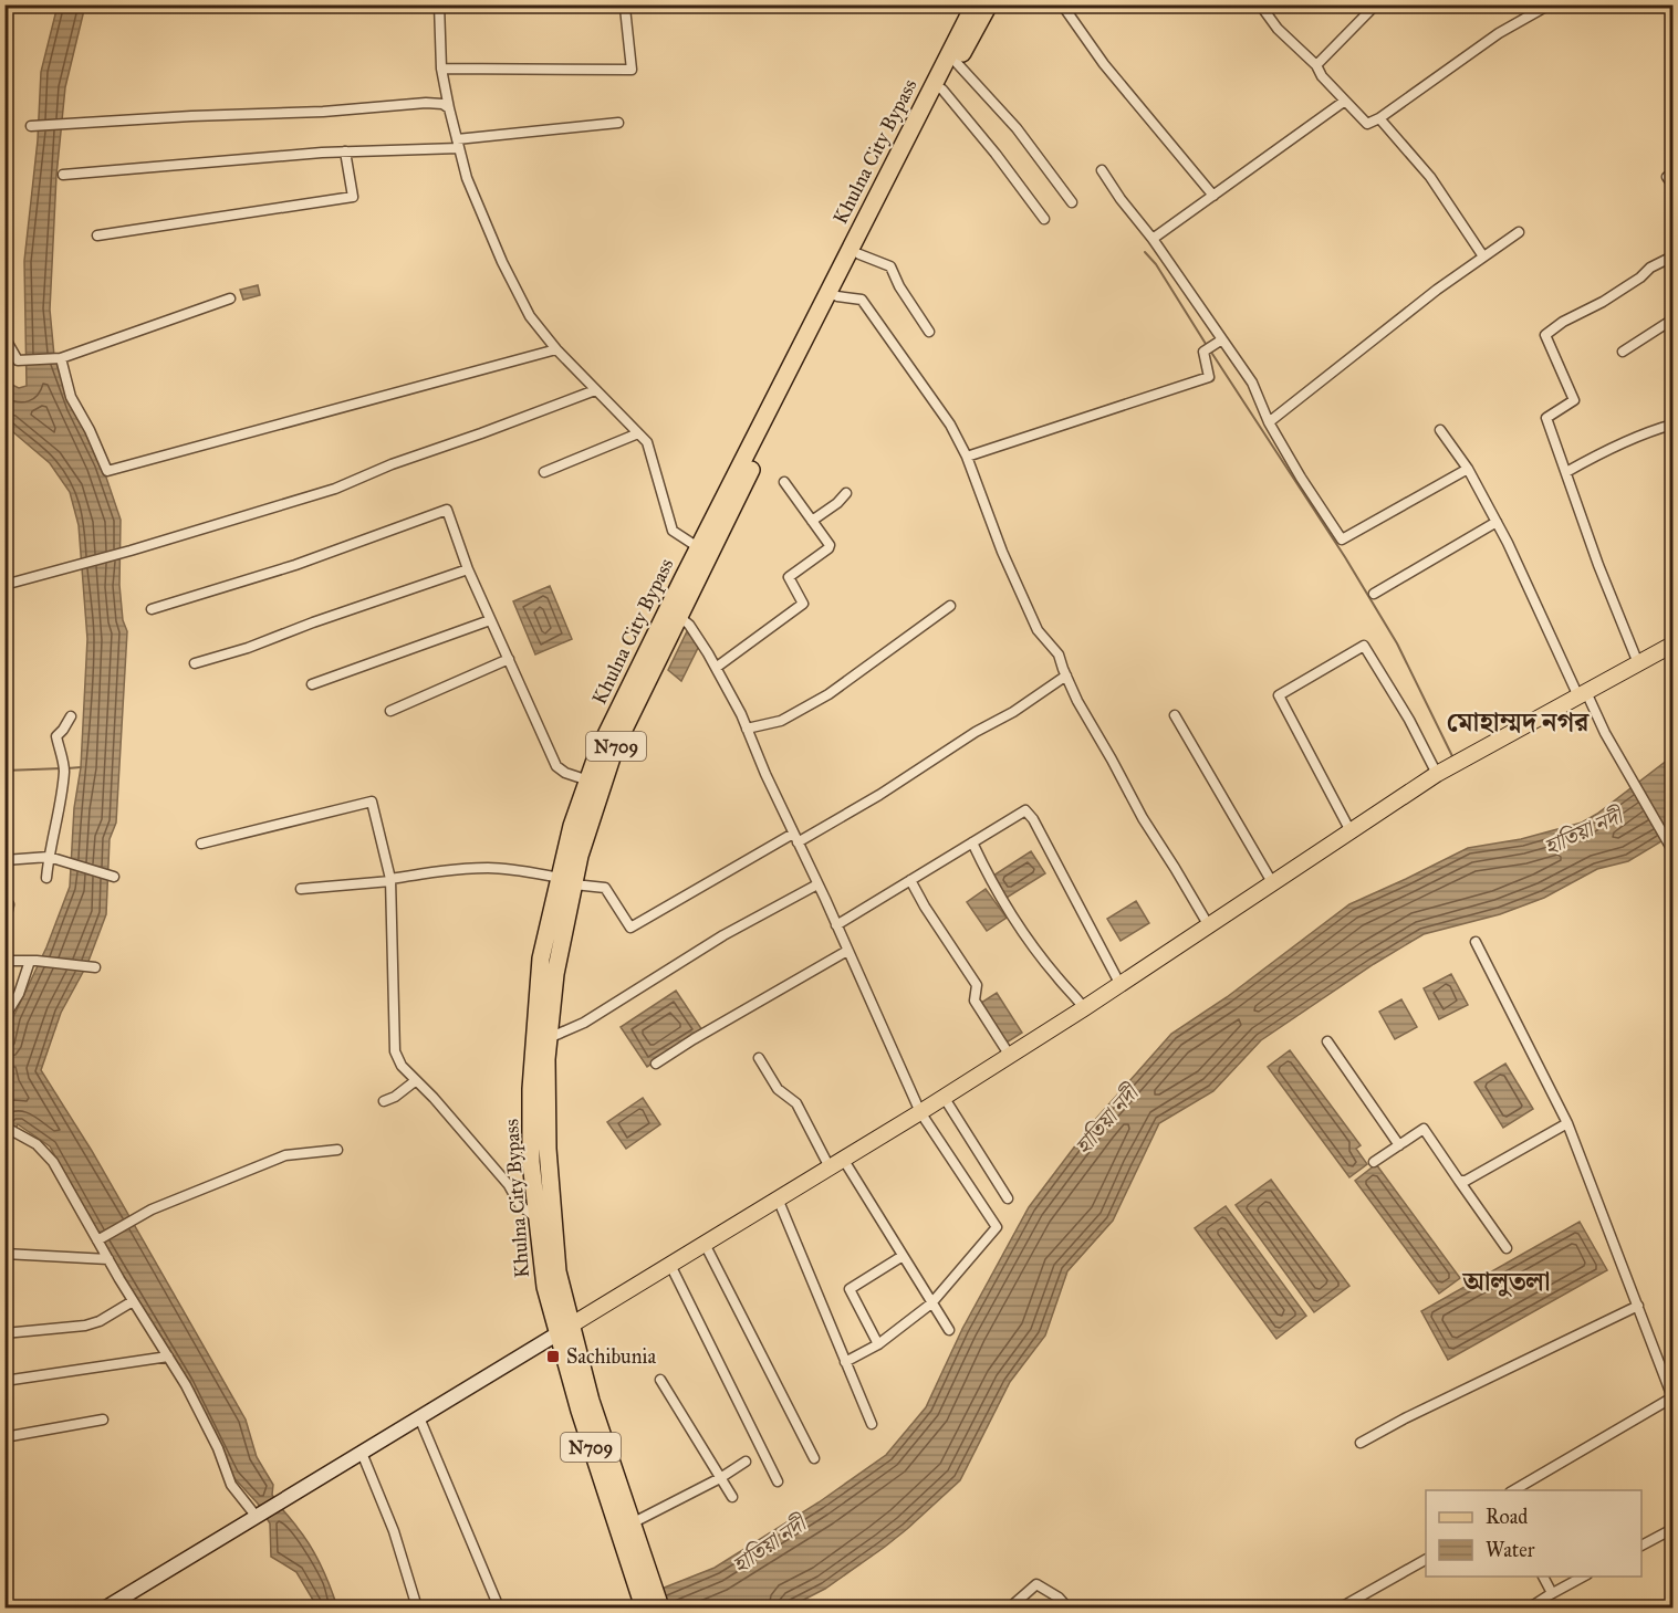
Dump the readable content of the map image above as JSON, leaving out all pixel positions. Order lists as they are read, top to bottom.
{
  "streets": {
    "highway": ["Khulna City Bypass", "N709"]
  },
  "crossings": [
    ["Khulna City Bypass", "N709"]
  ],
  "districts": ["মোহাম্মদ নগর", "আলুতলা"],
  "water": ["হাতিয়া নদী"],
  "places": {
    "transit": ["Sachibunia"]
  },
  "legend": ["Road", "Water"]
}
